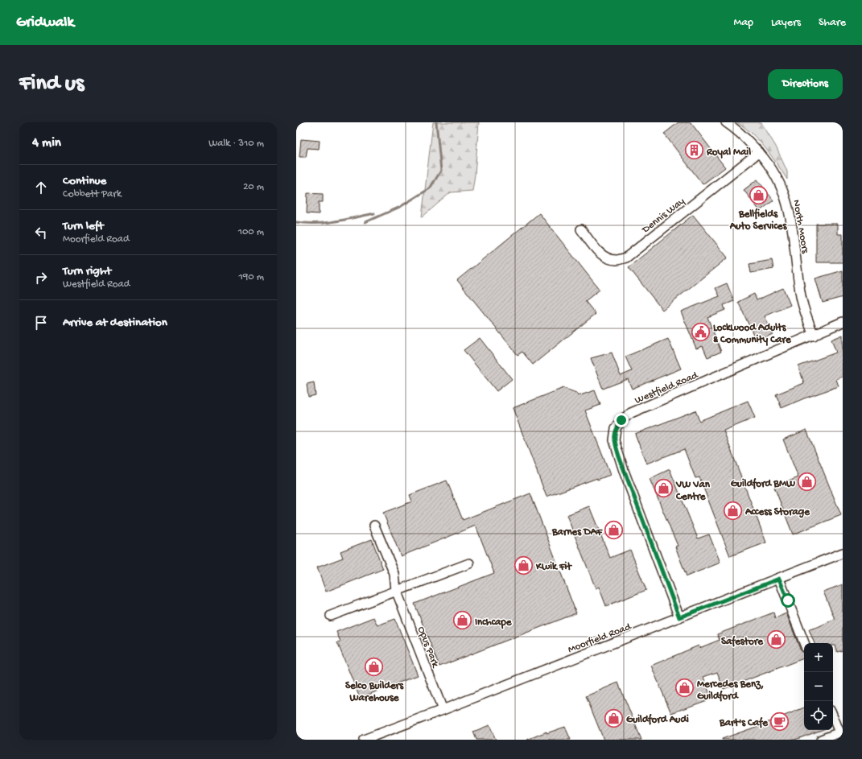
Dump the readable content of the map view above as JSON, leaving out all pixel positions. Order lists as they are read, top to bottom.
{
  "streets": {
    "street": [
      "Dennis Way",
      "North Moors",
      "Westfield Road",
      "Moorfield Road",
      "Opus Park"
    ]
  },
  "crossings": [
    ["Dennis Way", "North Moors"],
    ["North Moors", "Westfield Road"],
    ["Westfield Road", "Moorfield Road"],
    ["Moorfield Road", "Opus Park"]
  ],
  "places": {
    "building": ["Royal Mail"],
    "shop": [
      "Bellfields Auto Services",
      "Guildford BMW",
      "VW Van Centre",
      "Access Storage",
      "Barnes DAF",
      "Kwik Fit",
      "Inchcape",
      "Safestore",
      "Selco Builders Warehouse",
      "Mercedes Benz, Guildford",
      "Guildford Audi"
    ],
    "public building": ["Lockwood Adults & Community Care"],
    "cafe": ["Bart's Cafe"]
  },
  "page": {
    "header": "Gridwalk",
    "nav": ["Map", "Layers", "Share"],
    "buttons": "Directions",
    "title": "Find us",
    "heading": ["4 min", "Walk · 310 m"],
    "list": [
      ["Continue", "Cobbett Park", "20 m"],
      ["Turn left", "Moorfield Road", "100 m"],
      ["Turn right", "Westfield Road", "190 m"],
      "Arrive at destination"
    ],
    "map_buttons": ["+", "−"]
  }
}
